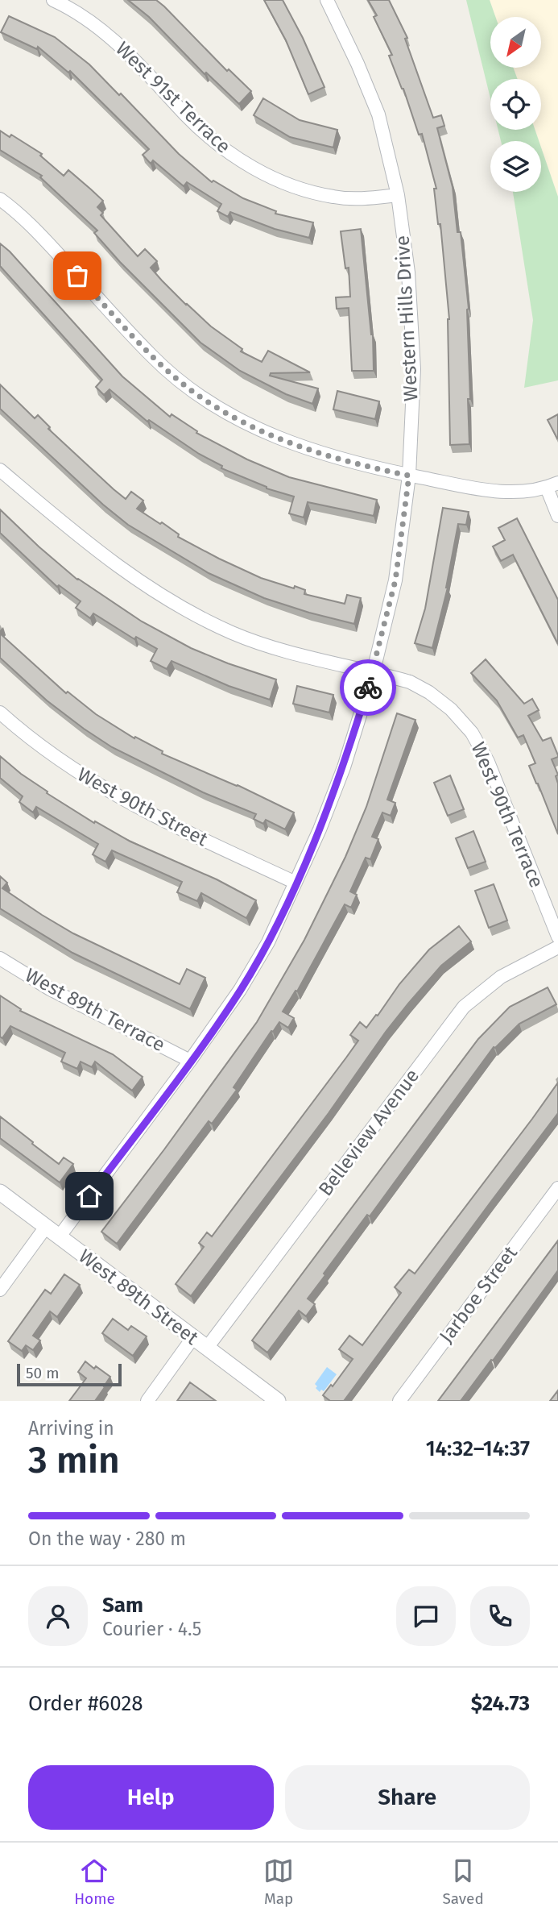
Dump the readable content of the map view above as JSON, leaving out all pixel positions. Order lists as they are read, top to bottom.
{
  "streets": {
    "street": [
      "West 91st Terrace",
      "Western Hills Drive",
      "West 90th Street",
      "West 90th Terrace",
      "West 89th Terrace",
      "Belleview Avenue",
      "Jarboe Street",
      "West 89th Street"
    ]
  },
  "crossings": [
    ["West 91st Terrace", "Western Hills Drive"],
    ["Western Hills Drive", "West 90th Street"],
    ["Western Hills Drive", "West 90th Terrace"],
    ["Western Hills Drive", "West 89th Terrace"],
    ["Western Hills Drive", "West 89th Street"],
    ["Belleview Avenue", "West 89th Street"]
  ],
  "scale_bar": "50 m",
  "north": "bottom left",
  "page": {
    "scale": "50 m",
    "heading": ["3 min", "Arriving in", "14:32–14:37"],
    "panel": [
      "Sam",
      "Courier · 4.5",
      "Order #6028",
      "$24.73"
    ],
    "bar": "On the way · 280 m",
    "buttons": ["Help", "Share"],
    "tabs": ["Home", "Map", "Saved"]
  }
}
